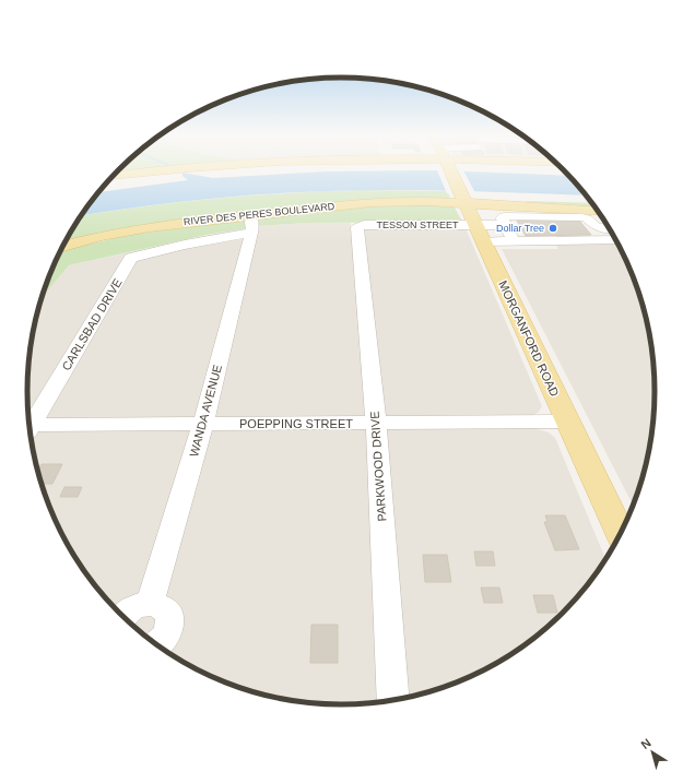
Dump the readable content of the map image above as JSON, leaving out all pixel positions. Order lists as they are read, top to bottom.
{
  "streets": {
    "main road": ["RIVER DES PERES BOULEVARD", "MORGANFORD ROAD"],
    "street": [
      "TESSON STREET",
      "CARLSBAD DRIVE",
      "WANDA AVENUE",
      "POEPPING STREET",
      "PARKWOOD DRIVE"
    ]
  },
  "crossings": [
    ["RIVER DES PERES BOULEVARD", "CARLSBAD DRIVE"],
    ["RIVER DES PERES BOULEVARD", "MORGANFORD ROAD"],
    ["RIVER DES PERES BOULEVARD", "WANDA AVENUE"],
    ["TESSON STREET", "MORGANFORD ROAD"],
    ["TESSON STREET", "PARKWOOD DRIVE"],
    ["CARLSBAD DRIVE", "WANDA AVENUE"],
    ["MORGANFORD ROAD", "POEPPING STREET"],
    ["WANDA AVENUE", "POEPPING STREET"],
    ["POEPPING STREET", "PARKWOOD DRIVE"]
  ],
  "places": ["Dollar Tree"],
  "north": "top left"
}
